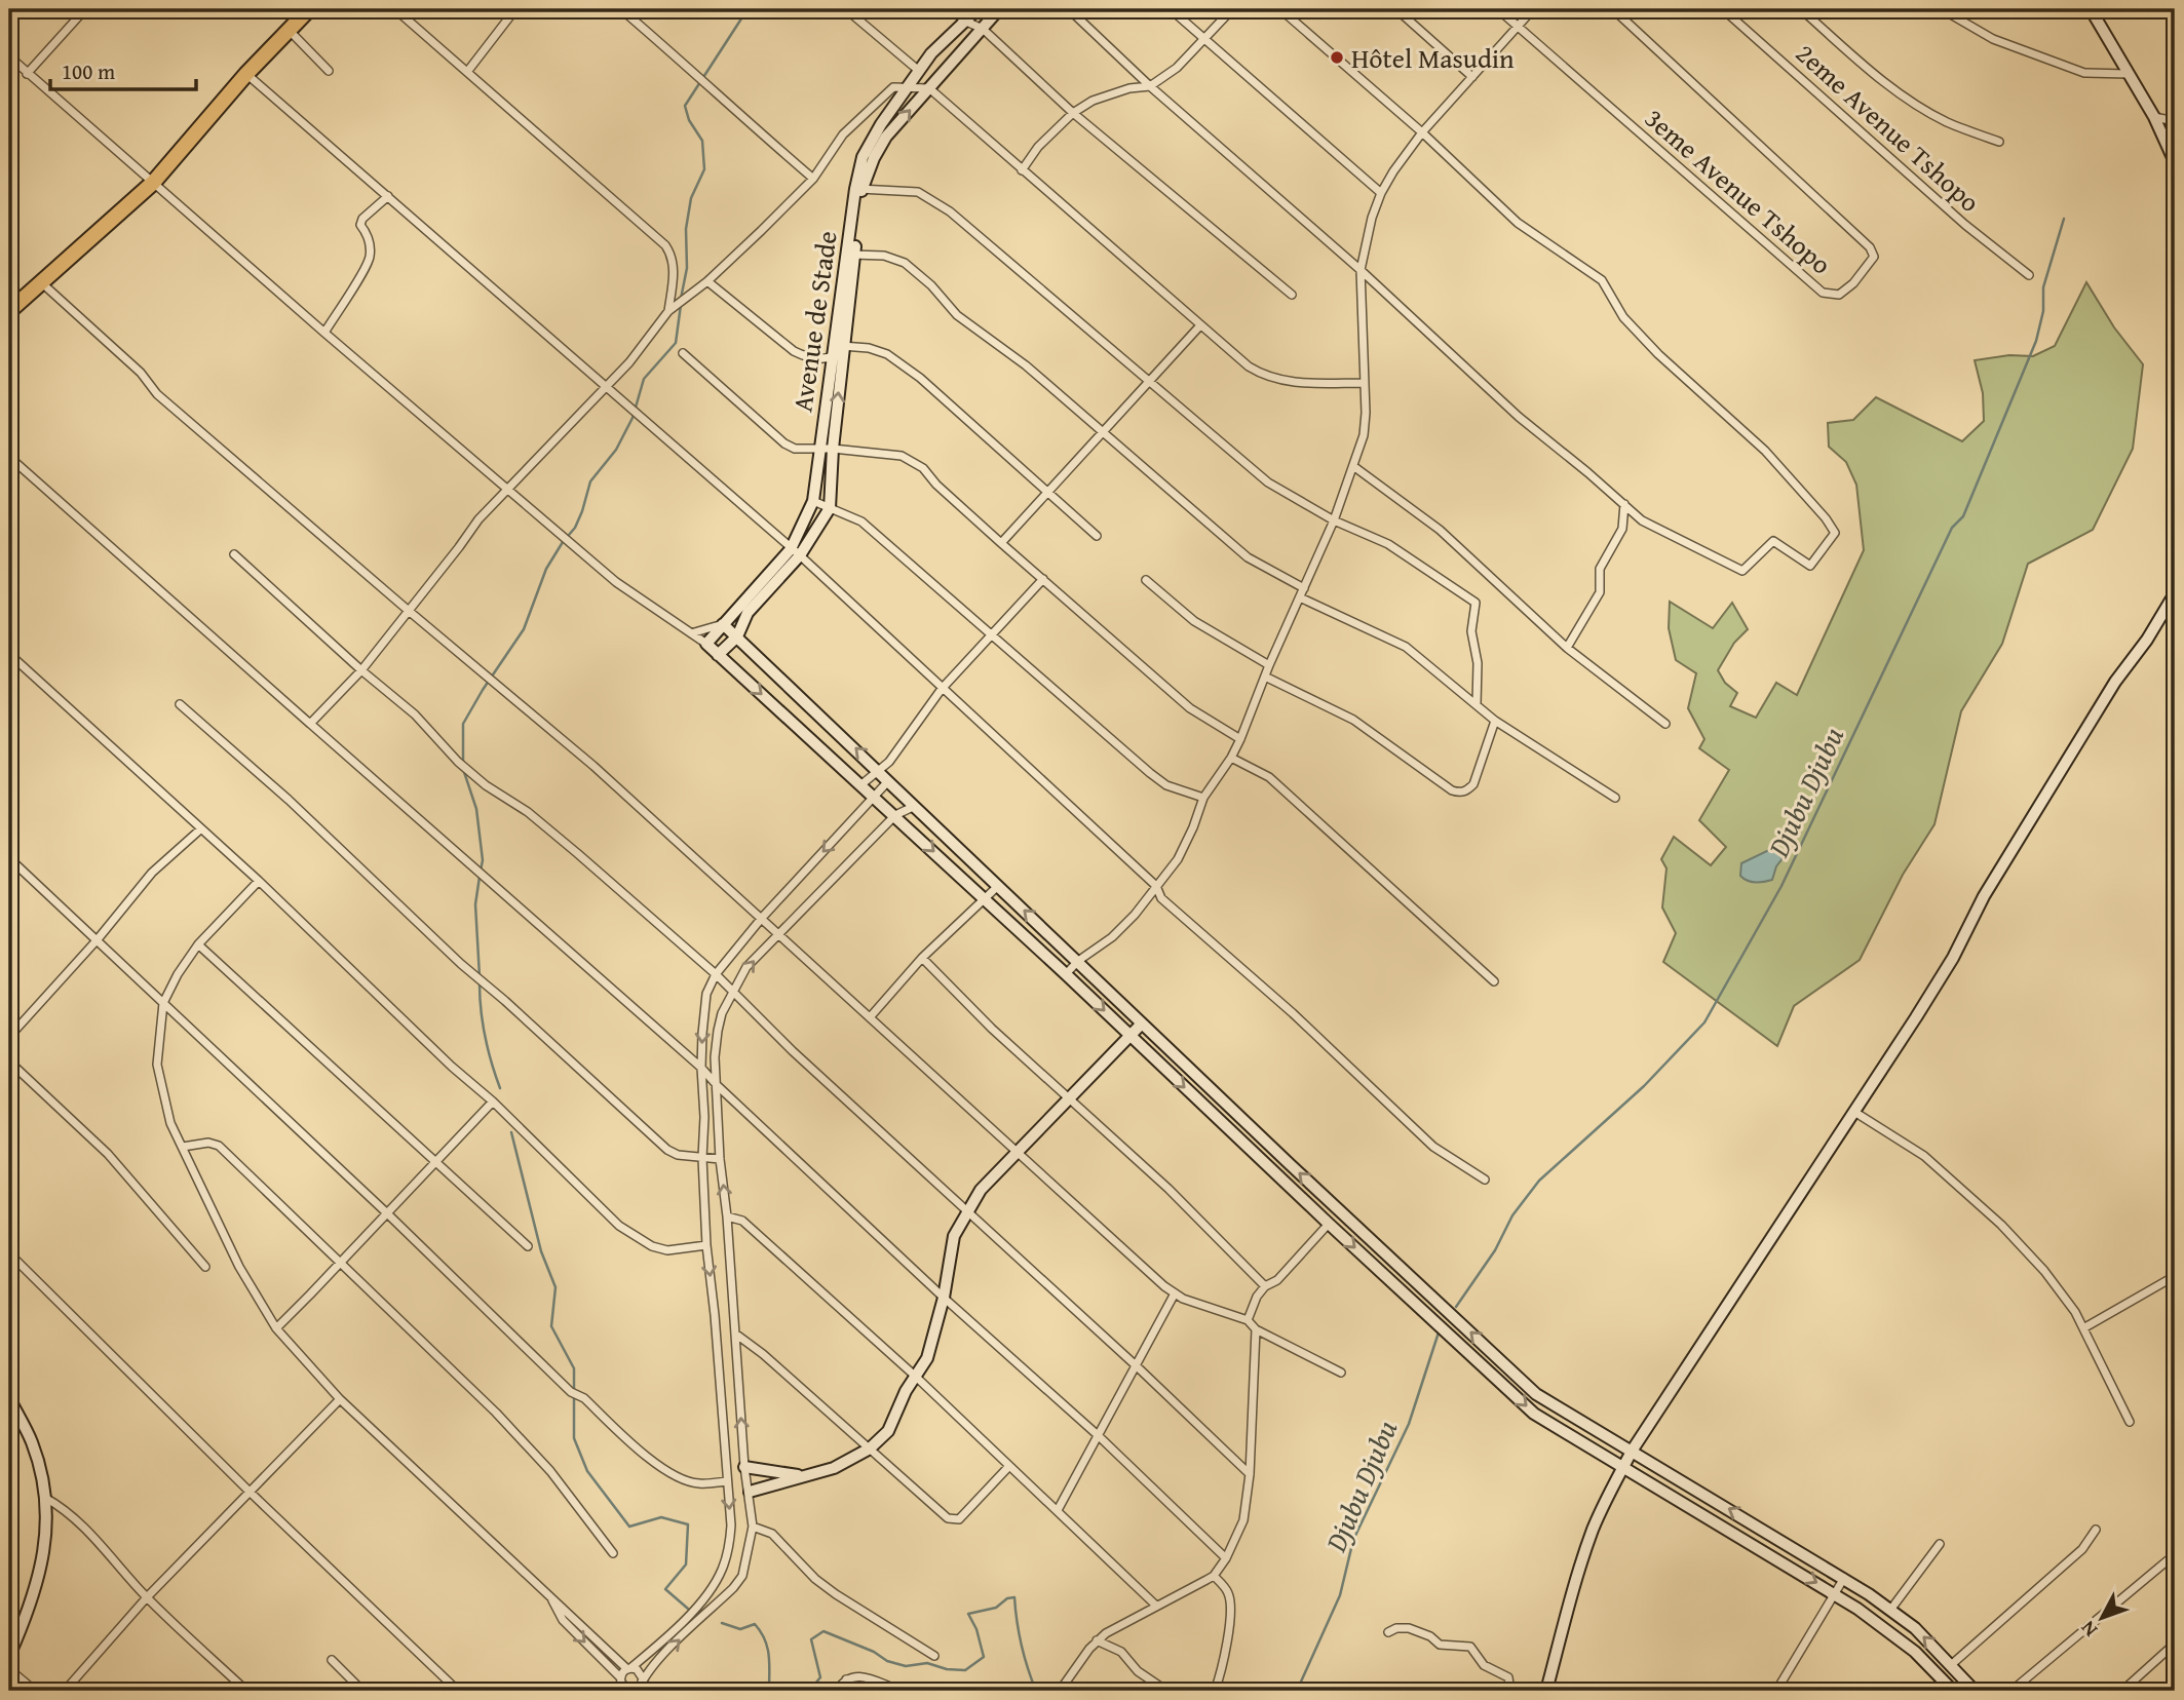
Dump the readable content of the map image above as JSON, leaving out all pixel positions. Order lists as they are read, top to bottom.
{
  "streets": {
    "street": ["2eme Avenue Tshopo", "3eme Avenue Tshopo", "Avenue de Stade"]
  },
  "water": ["Djubu Djubu"],
  "places": ["Hôtel Masudin"],
  "scale_bar": "100 m",
  "north": "bottom left"
}
